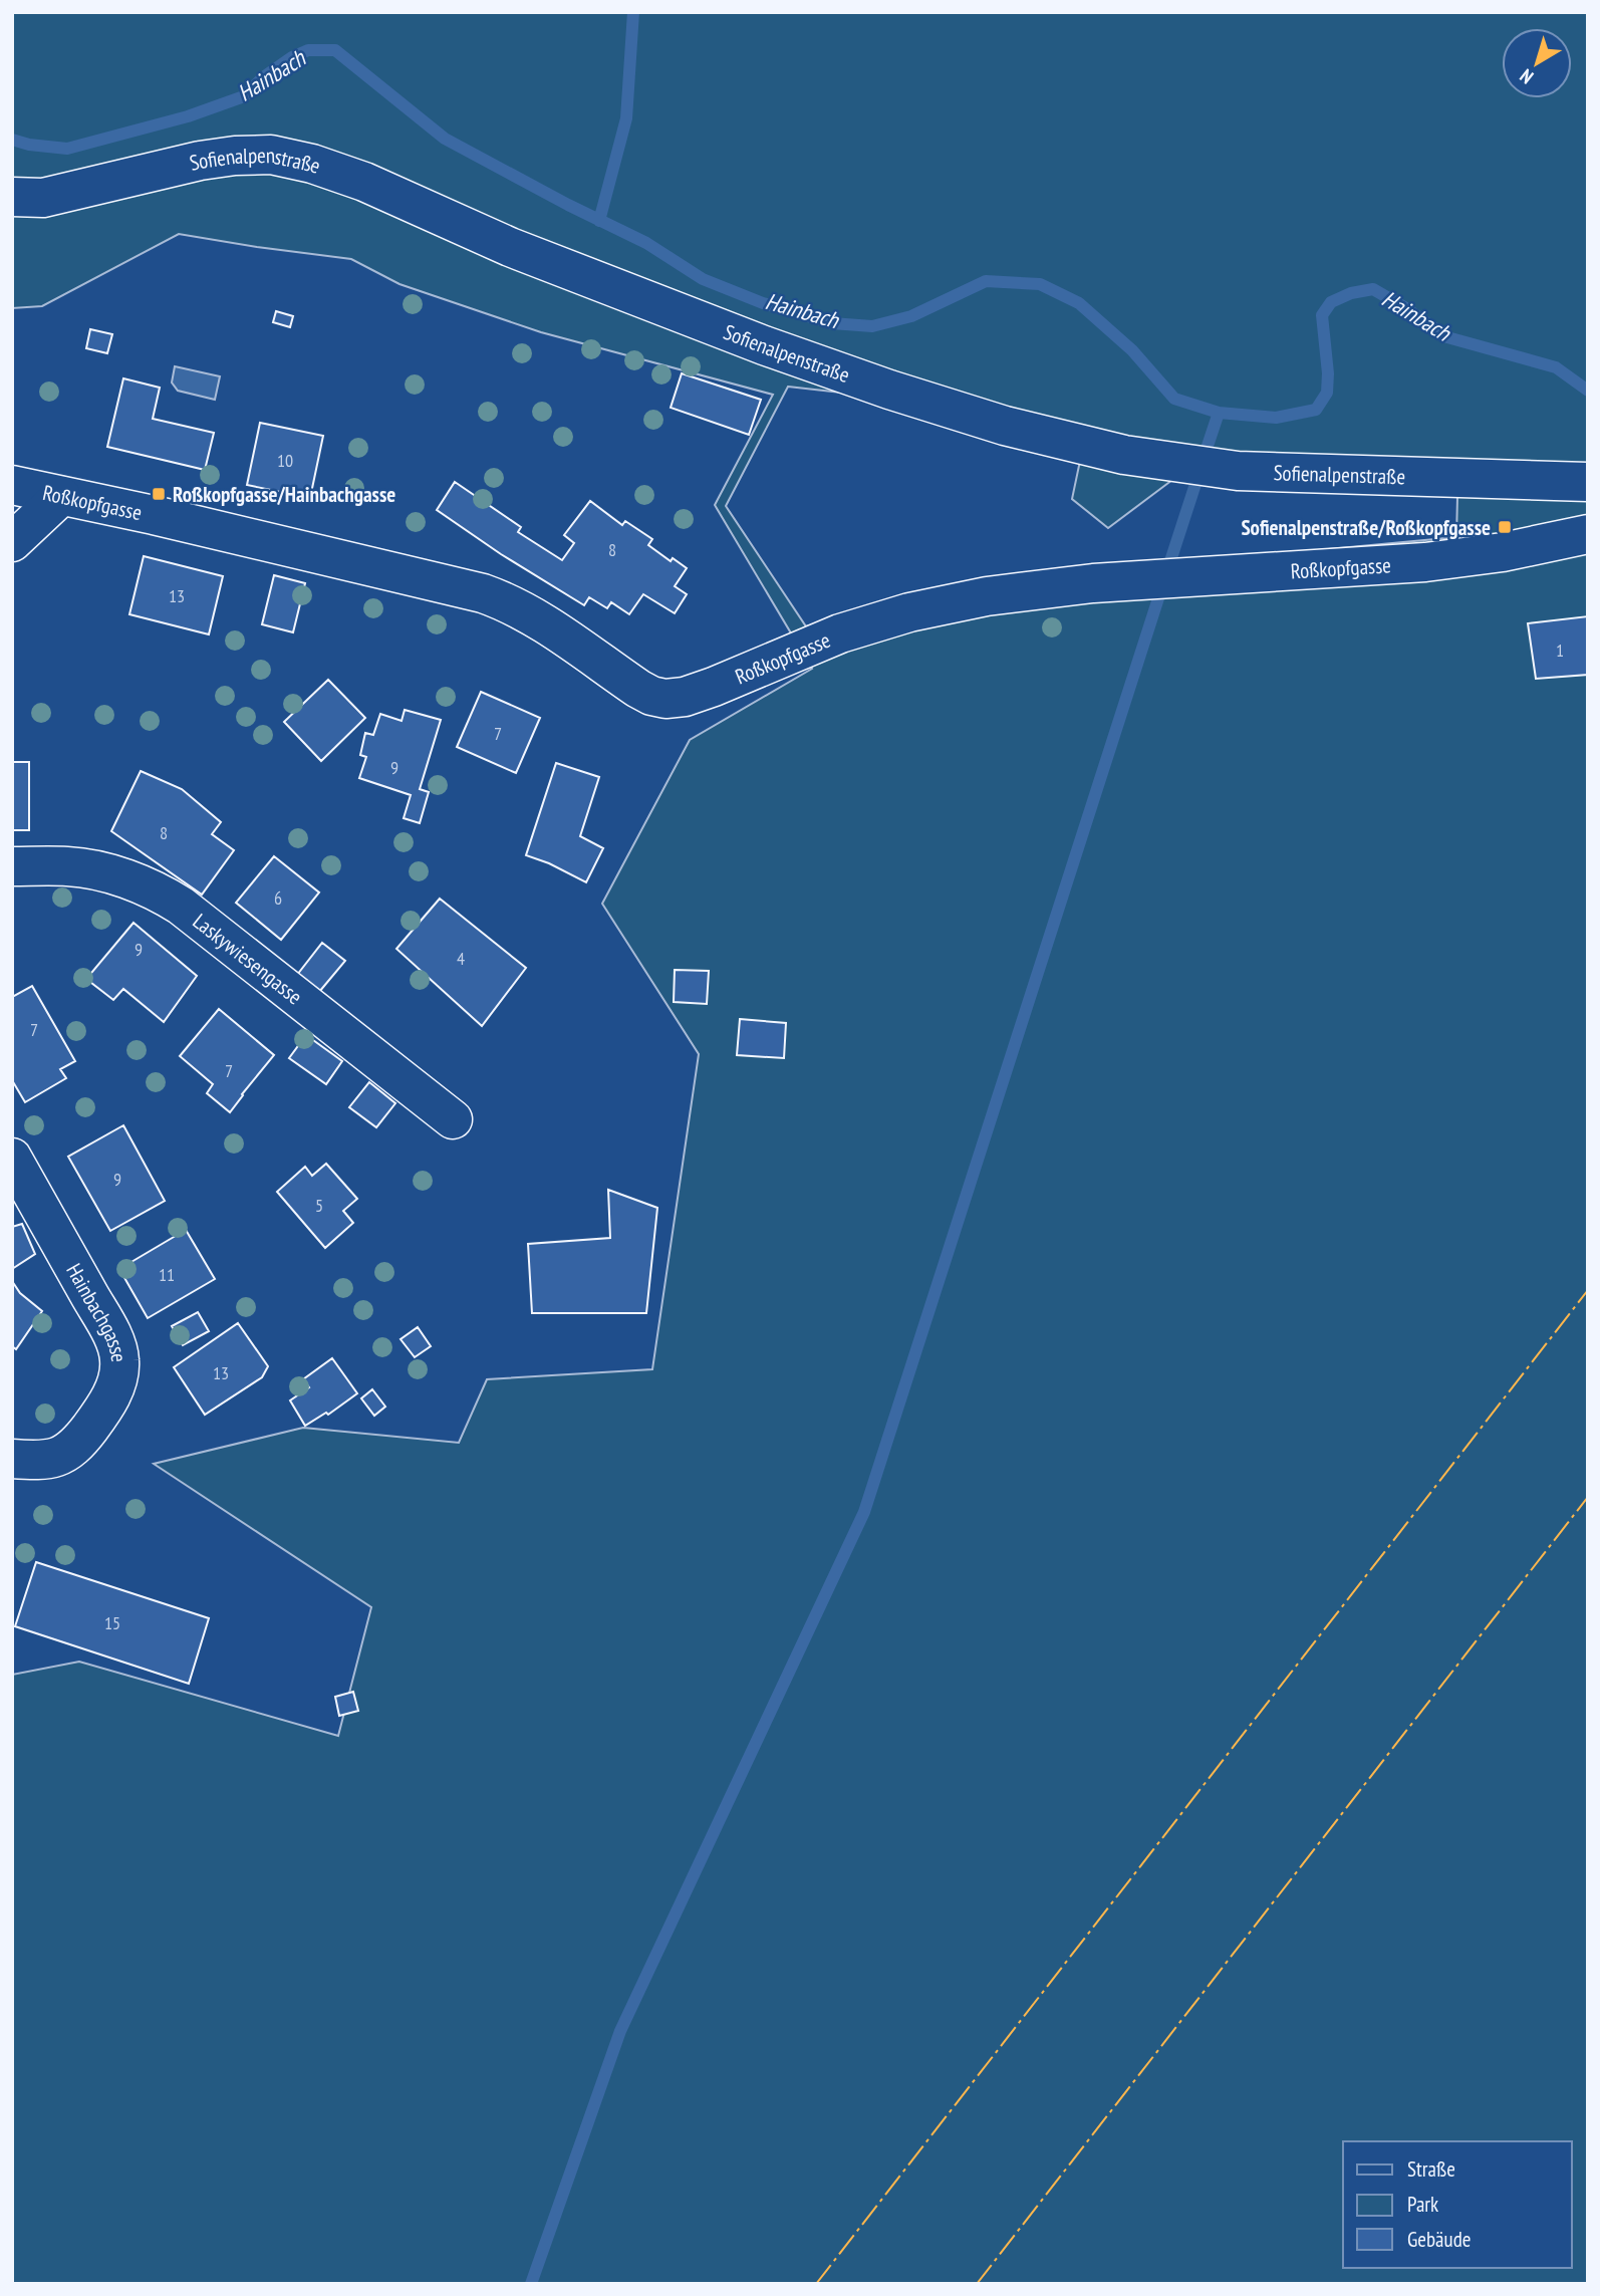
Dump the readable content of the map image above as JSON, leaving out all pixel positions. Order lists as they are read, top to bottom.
{
  "streets": {
    "street": [
      "Sofienalpenstraße",
      "Roßkopfgasse",
      "Laskywiesengasse",
      "Hainbachgasse"
    ]
  },
  "water": ["Hainbach"],
  "places": {
    "transit": ["Roßkopfgasse/Hainbachgasse", "Sofienalpenstraße/Roßkopfgasse"]
  },
  "house_numbers": [
    "10",
    "8",
    "13",
    "1",
    "7",
    "9",
    "8",
    "6",
    "9",
    "4",
    "7",
    "7",
    "9",
    "5",
    "11",
    "13",
    "15"
  ],
  "legend": ["Straße", "Park", "Gebäude"],
  "north": "bottom left"
}
